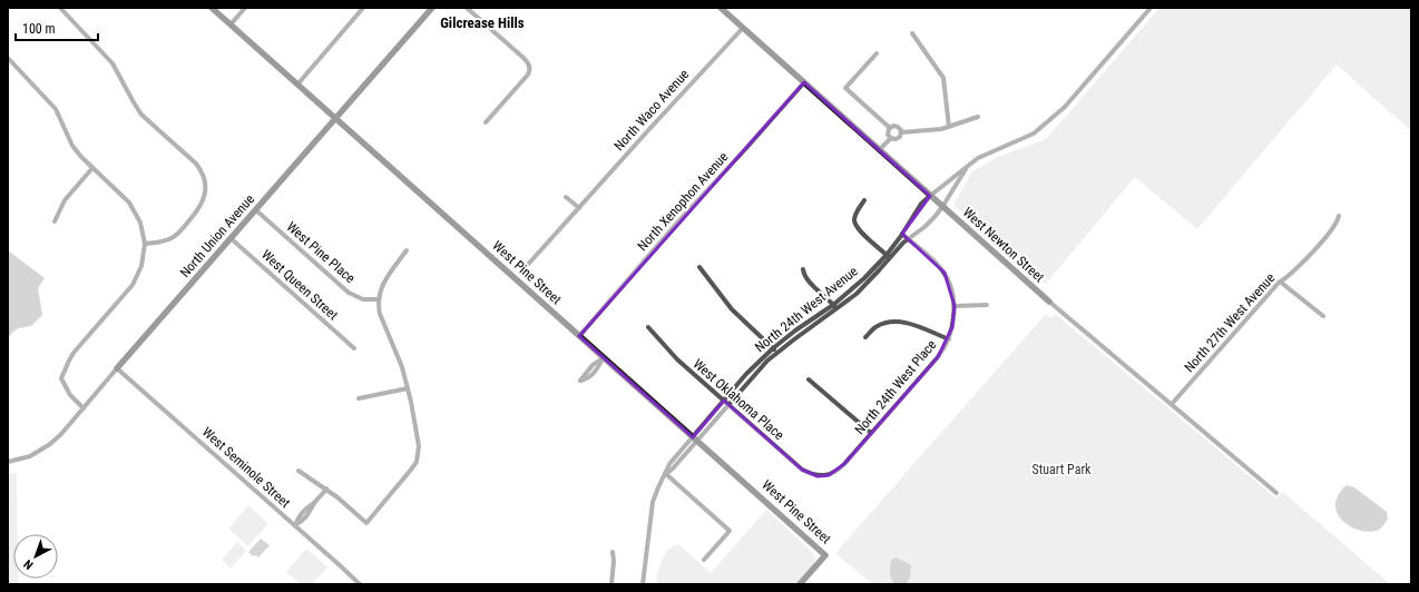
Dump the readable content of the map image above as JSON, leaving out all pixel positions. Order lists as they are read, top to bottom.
{
  "streets": {
    "street": [
      "North Waco Avenue",
      "North Xenophon Avenue",
      "North Union Avenue",
      "West Newton Street",
      "West Pine Place",
      "West Pine Street",
      "West Queen Street",
      "North 24th West Avenue",
      "North 27th West Avenue",
      "North 24th West Place",
      "West Oklahoma Place",
      "West Seminole Street"
    ]
  },
  "crossings": [
    ["North Waco Avenue", "West Newton Street"],
    ["North Xenophon Avenue", "West Newton Street"],
    ["North Xenophon Avenue", "West Pine Street"],
    ["North Union Avenue", "West Pine Place"],
    ["North Union Avenue", "West Pine Street"],
    ["North Union Avenue", "West Queen Street"],
    ["North Union Avenue", "West Seminole Street"],
    ["West Newton Street", "North 24th West Avenue"],
    ["West Newton Street", "North 27th West Avenue"],
    ["West Pine Street", "North 24th West Avenue"],
    ["North 24th West Avenue", "North 24th West Place"],
    ["North 24th West Avenue", "West Oklahoma Place"],
    ["North 24th West Place", "West Oklahoma Place"]
  ],
  "districts": ["Gilcrease Hills"],
  "parks": ["Stuart Park"],
  "scale_bar": "100 m",
  "north": "bottom left"
}
